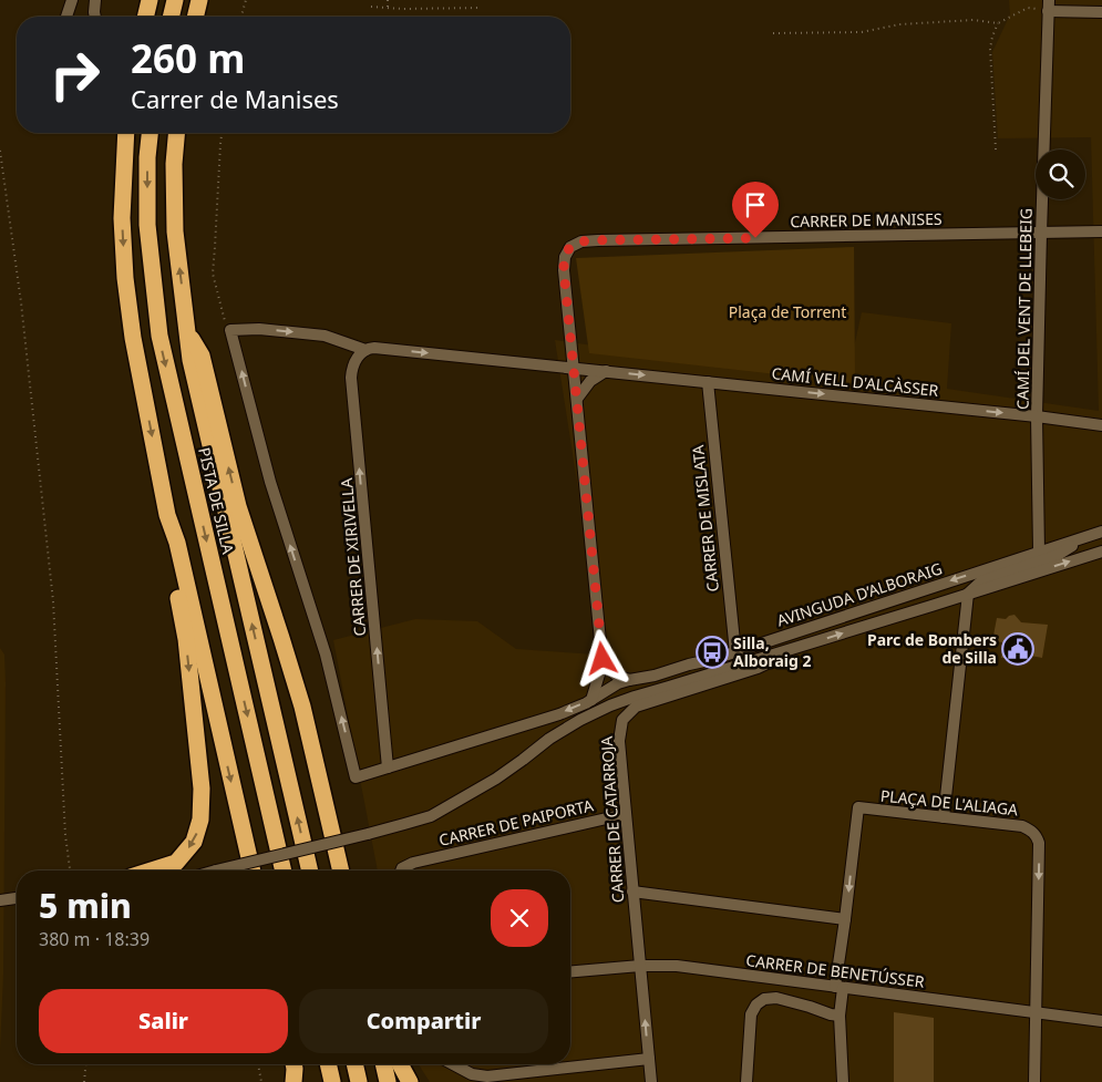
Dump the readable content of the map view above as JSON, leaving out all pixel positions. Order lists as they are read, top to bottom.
{
  "streets": {
    "highway": ["PISTA DE SILLA"],
    "street": [
      "CARRER DE MANISES",
      "CAMÍ DEL VENT DE LLEBEIG",
      "CAMÍ VELL D'ALCÀSSER",
      "CARRER DE MISLATA",
      "CARRER DE XIRIVELLA",
      "AVINGUDA D’ALBORAIG",
      "PLAÇA DE L'ALIAGA",
      "CARRER DE CATARROJA",
      "CARRER DE PAIPORTA",
      "CARRER DE BENETÚSSER"
    ]
  },
  "crossings": [
    ["CARRER DE MANISES", "CAMÍ DEL VENT DE LLEBEIG"],
    ["CARRER DE MANISES", "CAMÍ VELL D'ALCÀSSER"],
    ["CAMÍ DEL VENT DE LLEBEIG", "CAMÍ VELL D'ALCÀSSER"],
    ["CAMÍ DEL VENT DE LLEBEIG", "AVINGUDA D’ALBORAIG"],
    ["CAMÍ VELL D'ALCÀSSER", "CARRER DE MISLATA"],
    ["CAMÍ VELL D'ALCÀSSER", "CARRER DE XIRIVELLA"],
    ["CARRER DE MISLATA", "AVINGUDA D’ALBORAIG"],
    ["AVINGUDA D’ALBORAIG", "CARRER DE CATARROJA"],
    ["PLAÇA DE L'ALIAGA", "CARRER DE BENETÚSSER"],
    ["CARRER DE CATARROJA", "CARRER DE PAIPORTA"],
    ["CARRER DE CATARROJA", "CARRER DE BENETÚSSER"]
  ],
  "one_way": ["CAMÍ VELL D'ALCÀSSER", "CARRER DE XIRIVELLA"],
  "parks": ["Plaça de Torrent"],
  "places": {
    "public building": ["Parc de Bombers de Silla"],
    "bus stop": ["Silla, Alboraig 2"]
  },
  "page": {
    "turn": ["260 m", "Carrer de Manises"],
    "heading": ["5 min", "380 m · 18:39"],
    "buttons": ["Salir", "Compartir"]
  }
}
